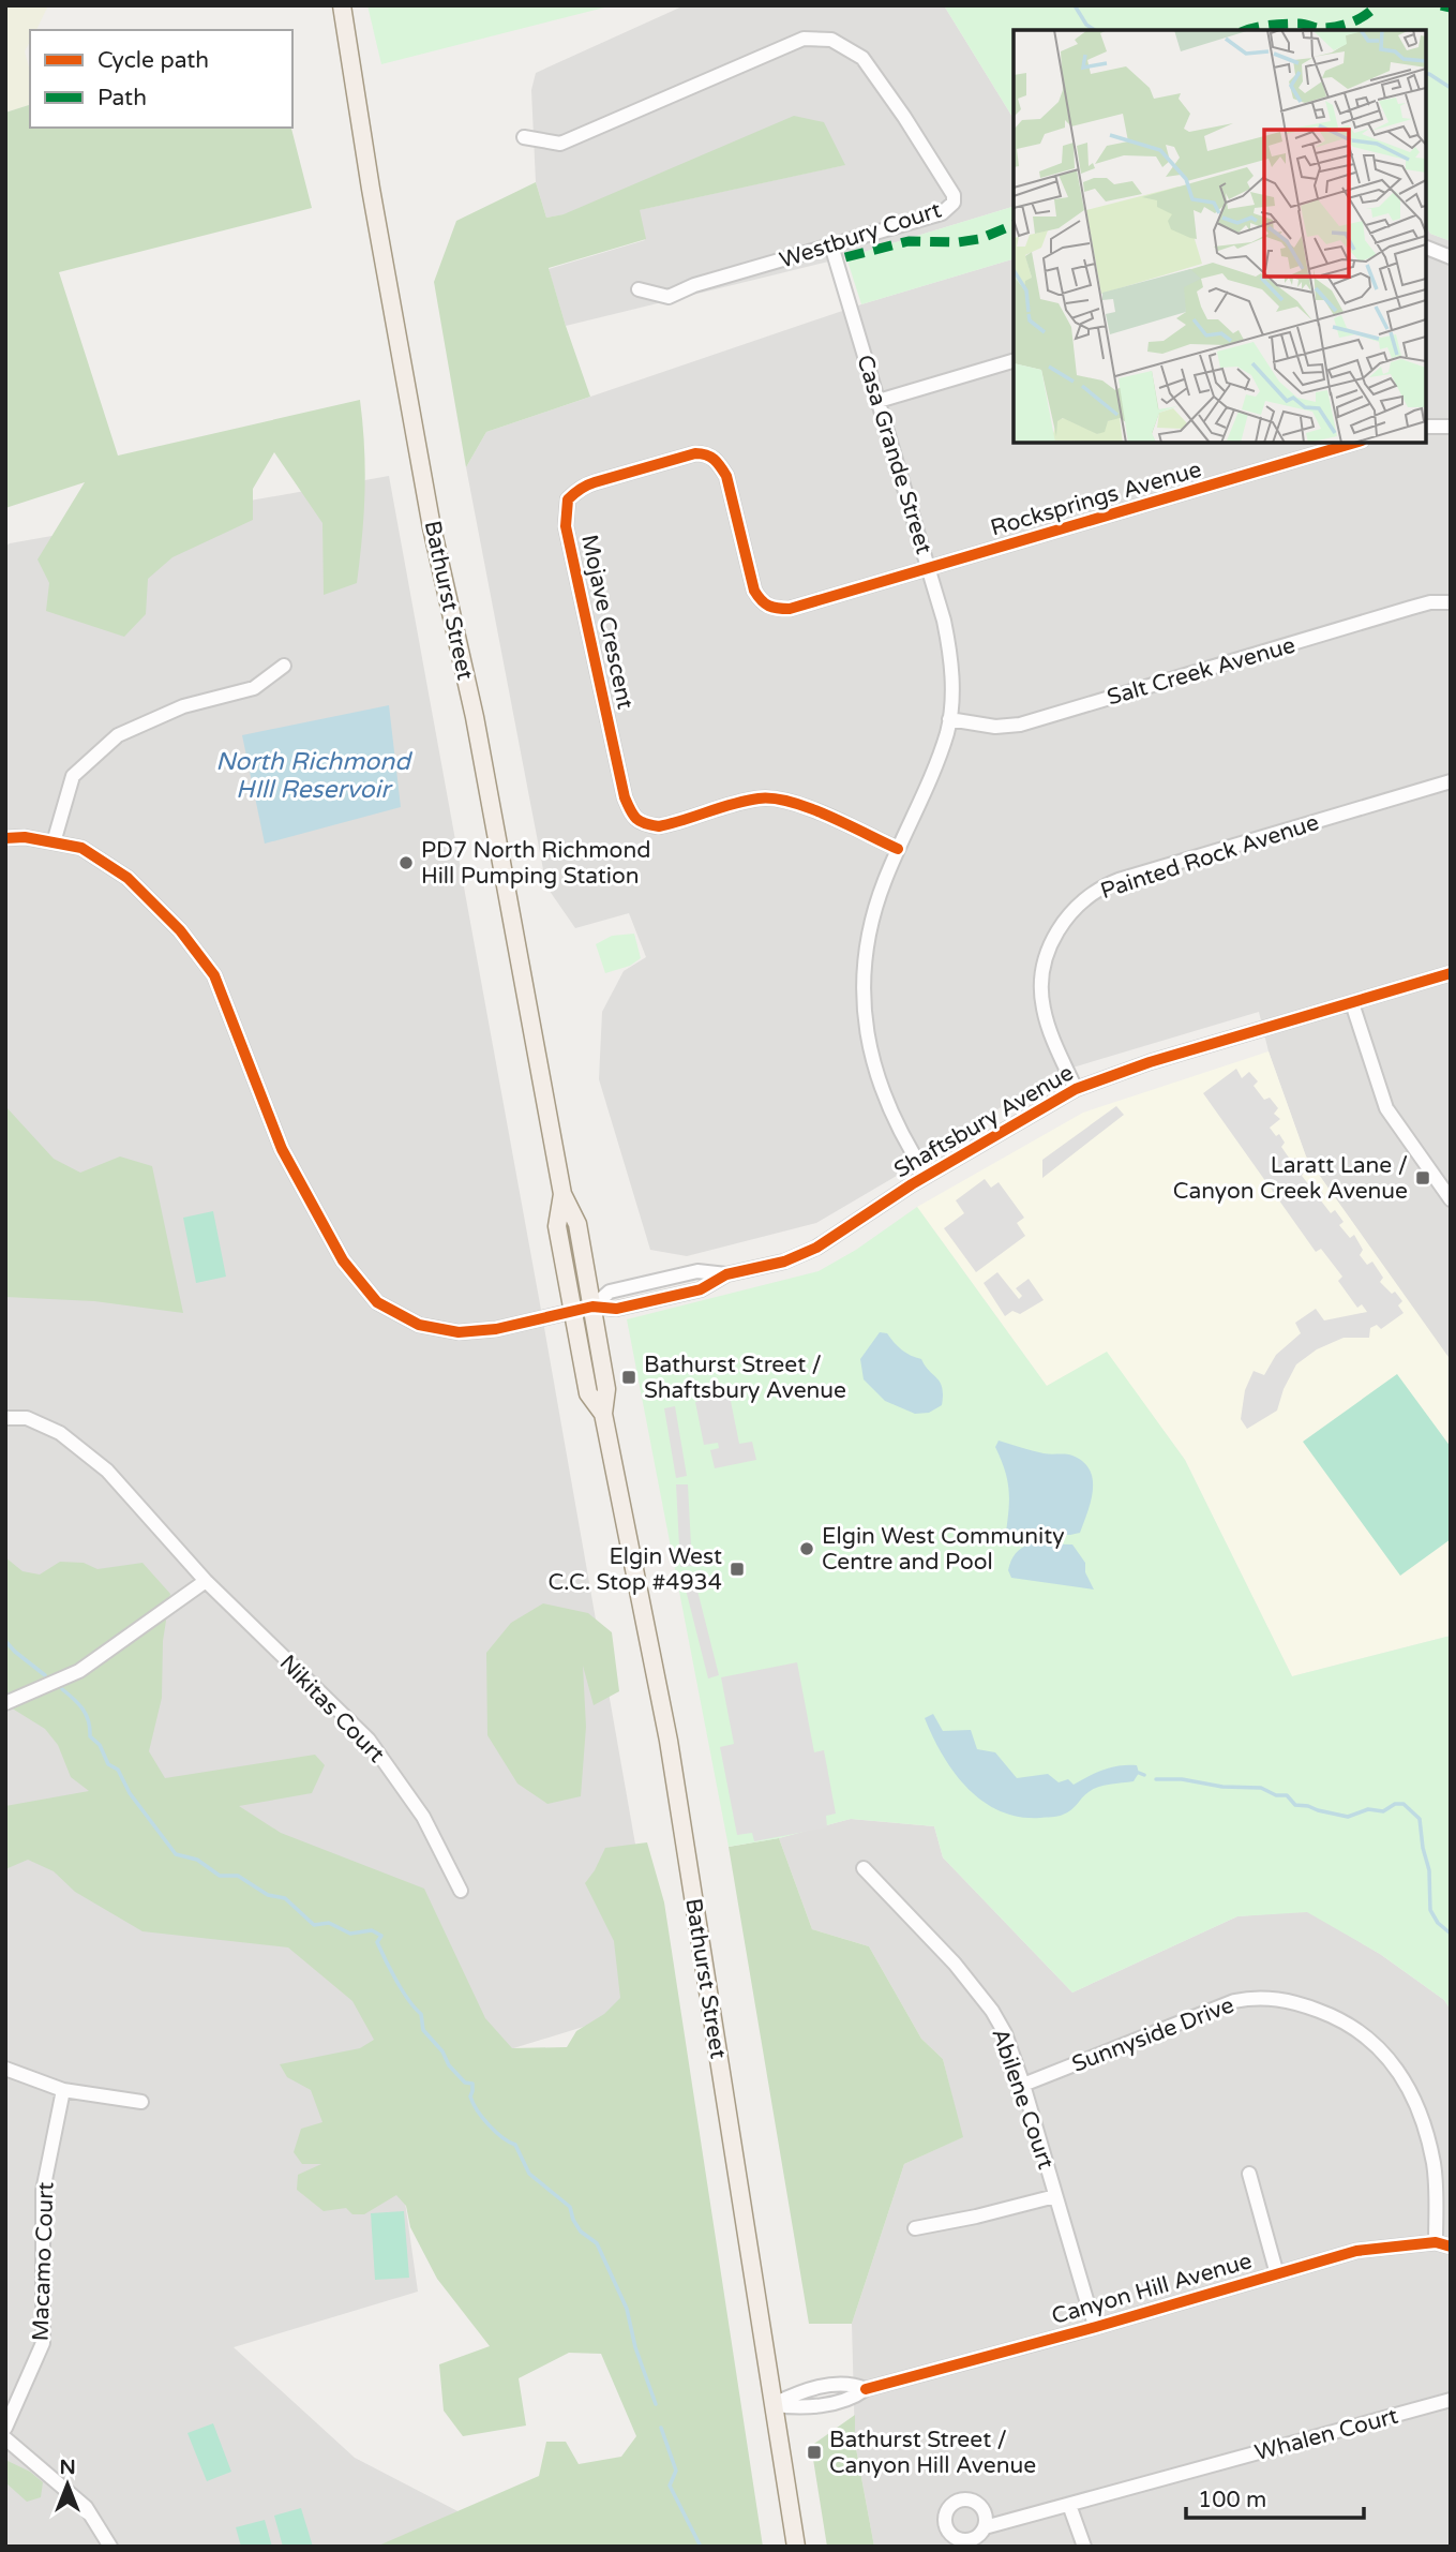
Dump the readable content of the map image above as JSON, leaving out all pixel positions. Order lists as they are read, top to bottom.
{
  "streets": {
    "main road": ["Bathurst Street"],
    "street": [
      "Westbury Court",
      "Casa Grande Street",
      "Rocksprings Avenue",
      "Mojave Crescent",
      "Salt Creek Avenue",
      "Painted Rock Avenue",
      "Shaftsbury Avenue",
      "Nikitas Court",
      "Sunnyside Drive",
      "Abilene Court",
      "Macamo Court",
      "Canyon Hill Avenue",
      "Whalen Court"
    ]
  },
  "crossings": [
    ["Westbury Court", "Casa Grande Street"],
    ["Casa Grande Street", "Rocksprings Avenue"],
    ["Casa Grande Street", "Mojave Crescent"],
    ["Casa Grande Street", "Salt Creek Avenue"],
    ["Casa Grande Street", "Shaftsbury Avenue"],
    ["Rocksprings Avenue", "Mojave Crescent"],
    ["Bathurst Street", "Shaftsbury Avenue"],
    ["Bathurst Street", "Canyon Hill Avenue"],
    ["Painted Rock Avenue", "Shaftsbury Avenue"],
    ["Sunnyside Drive", "Abilene Court"],
    ["Sunnyside Drive", "Canyon Hill Avenue"],
    ["Abilene Court", "Canyon Hill Avenue"]
  ],
  "water": ["North Richmond HIll Reservoir"],
  "places": {
    "other": ["PD7 North Richmond Hill Pumping Station", "Elgin West Community Centre and Pool"],
    "transit": [
      "Laratt Lane / Canyon Creek Avenue",
      "Bathurst Street / Shaftsbury Avenue",
      "Elgin West C.C. Stop #4934",
      "Bathurst Street / Canyon Hill Avenue"
    ]
  },
  "legend": ["Cycle path", "Path"],
  "scale_bar": "100 m",
  "north": "top"
}
